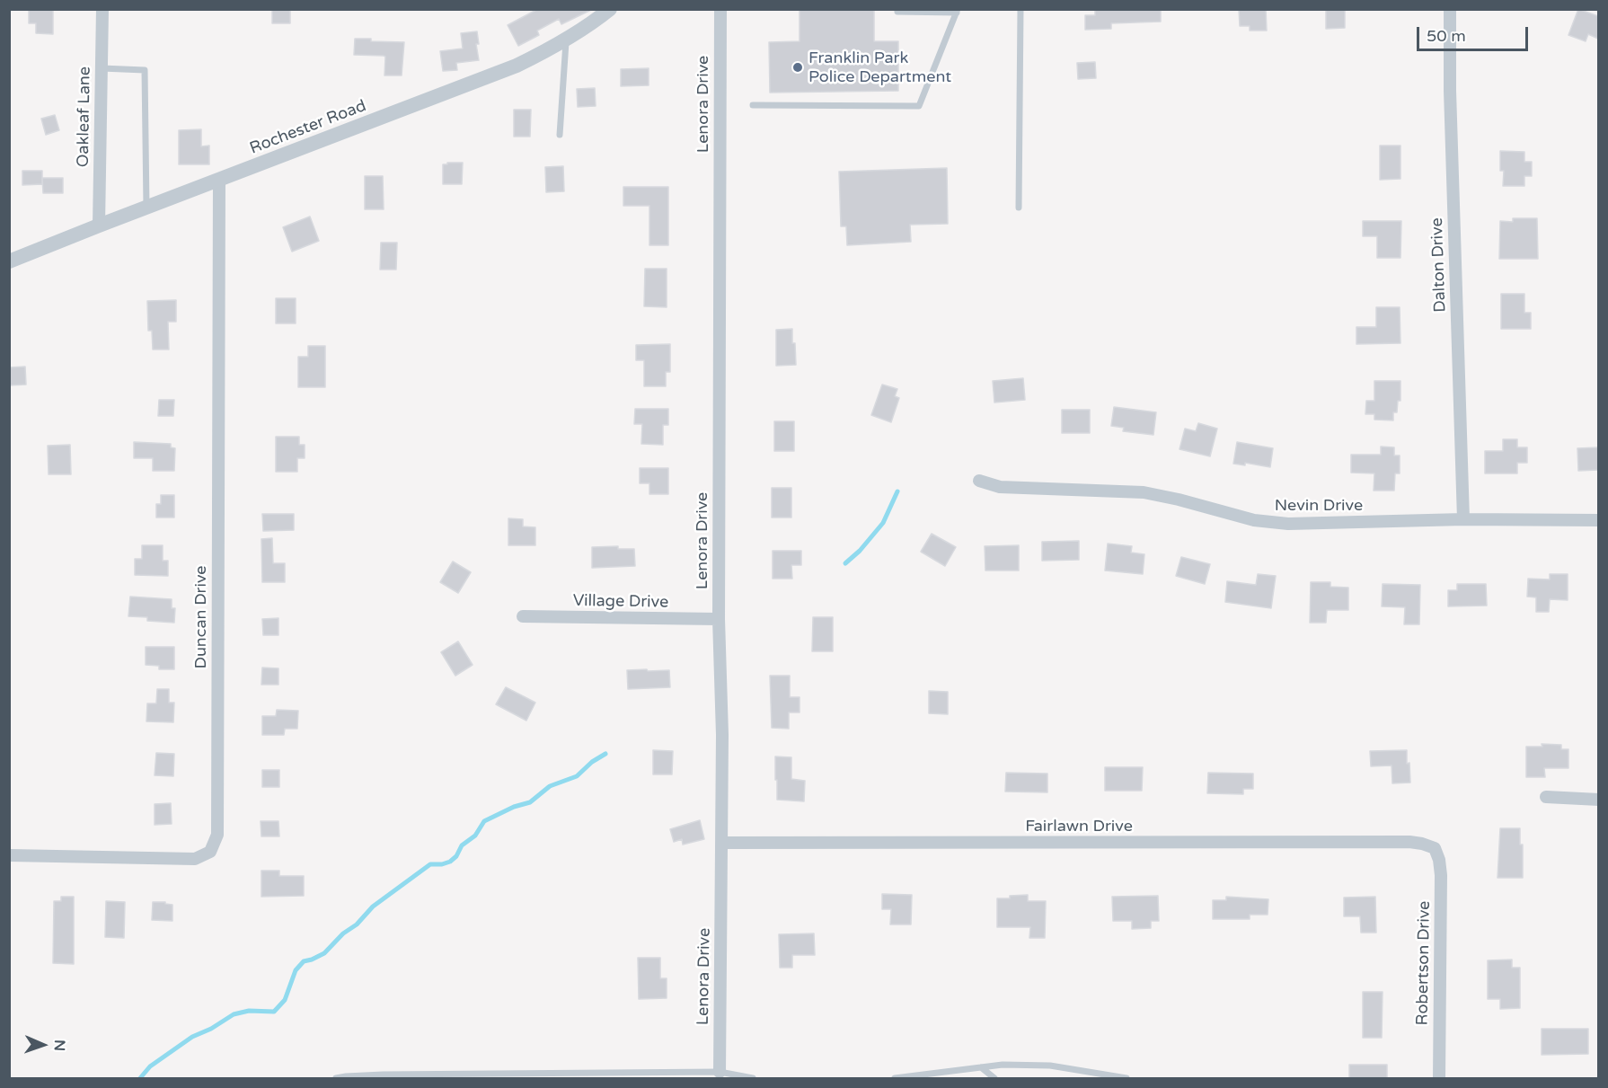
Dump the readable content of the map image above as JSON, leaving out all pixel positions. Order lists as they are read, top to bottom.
{
  "streets": {
    "street": [
      "Lenora Drive",
      "Oakleaf Lane",
      "Rochester Road",
      "Dalton Drive",
      "Nevin Drive",
      "Village Drive",
      "Duncan Drive",
      "Fairlawn Drive",
      "Robertson Drive"
    ]
  },
  "crossings": [
    ["Lenora Drive", "Village Drive"],
    ["Lenora Drive", "Fairlawn Drive"],
    ["Oakleaf Lane", "Rochester Road"],
    ["Rochester Road", "Duncan Drive"],
    ["Dalton Drive", "Nevin Drive"],
    ["Fairlawn Drive", "Robertson Drive"]
  ],
  "places": ["Franklin Park Police Department"],
  "scale_bar": "50 m",
  "north": "right"
}
